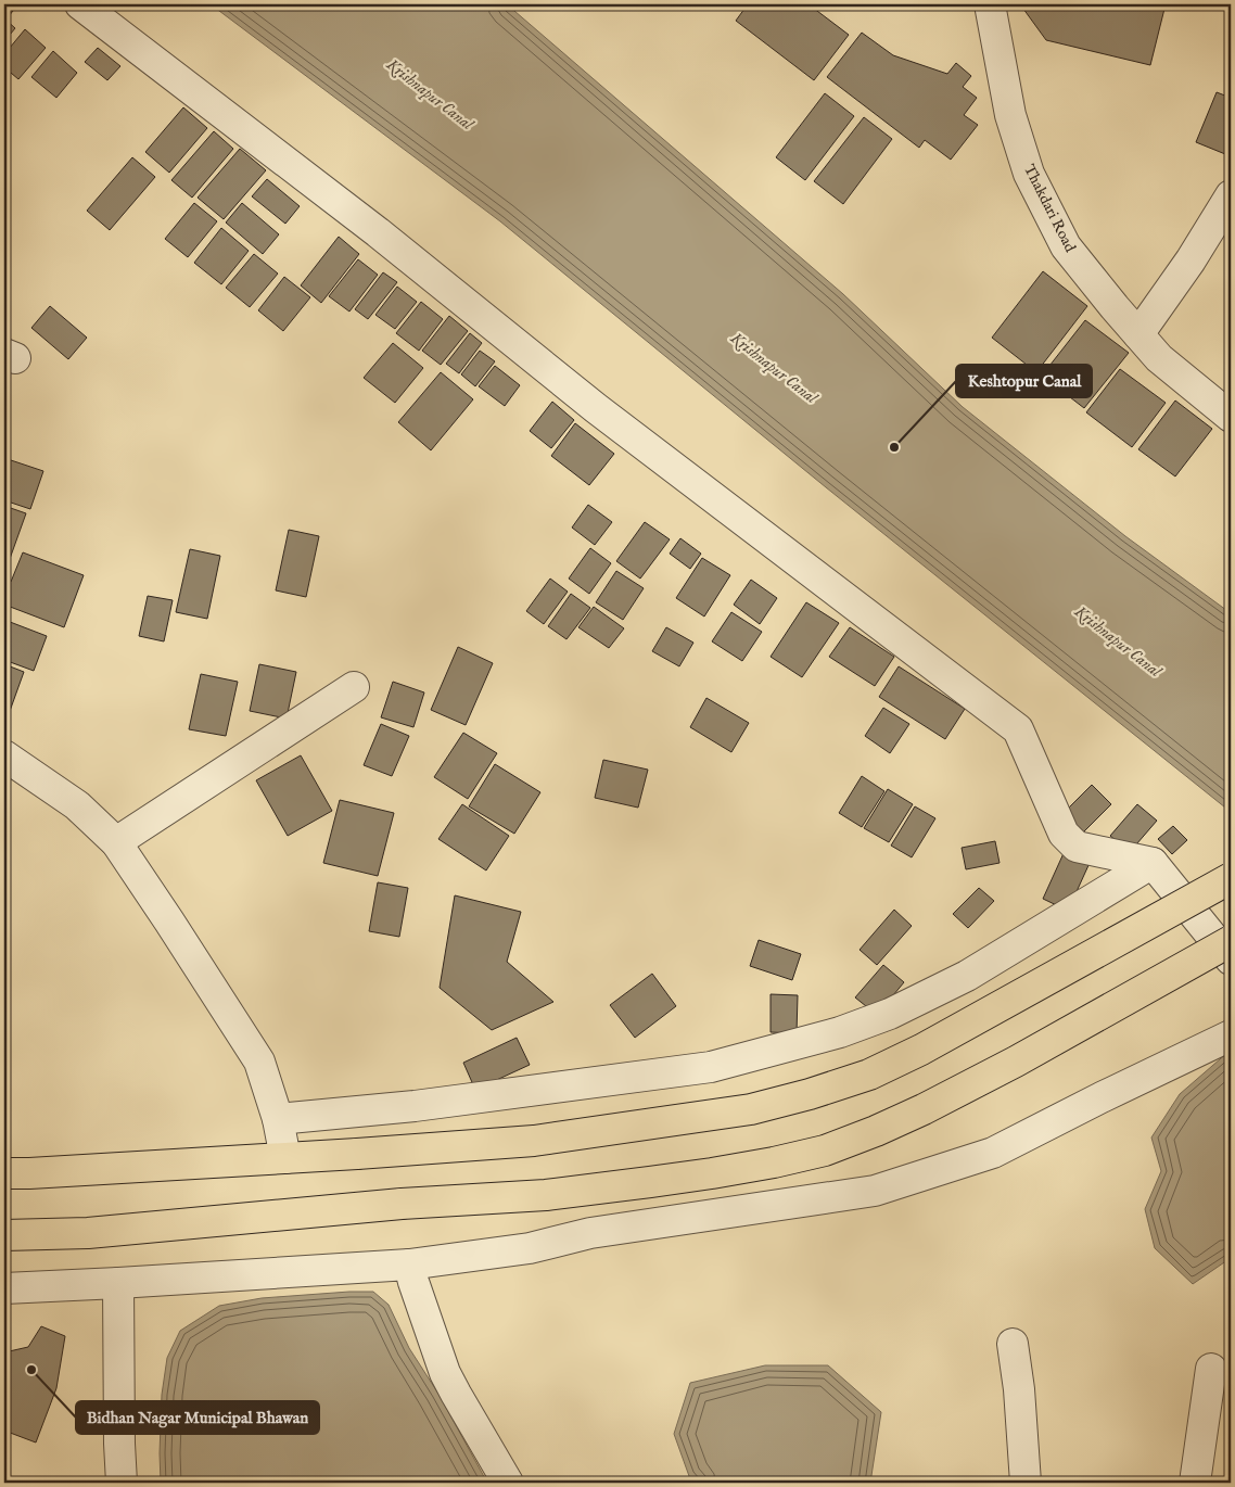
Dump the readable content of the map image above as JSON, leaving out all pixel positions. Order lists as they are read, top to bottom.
{
  "streets": {
    "street": ["Thakdari Road"]
  },
  "water": ["Krishnapur Canal"],
  "places": ["Keshtopur Canal", "Bidhan Nagar Municipal Bhawan"]
}
